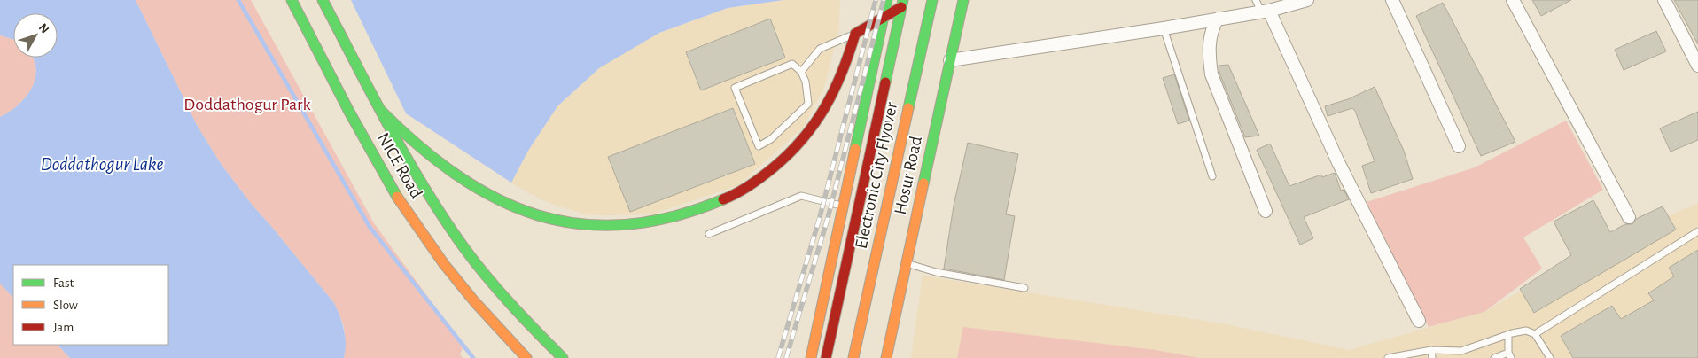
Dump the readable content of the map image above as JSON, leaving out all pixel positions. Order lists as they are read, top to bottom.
{
  "streets": {
    "main road": ["NICE Road", "Electronic City Flyover", "Hosur Road"]
  },
  "water": ["Doddathogur Lake"],
  "parks": ["Doddathogur Park"],
  "legend": ["Fast", "Slow", "Jam"],
  "north": "top right"
}
